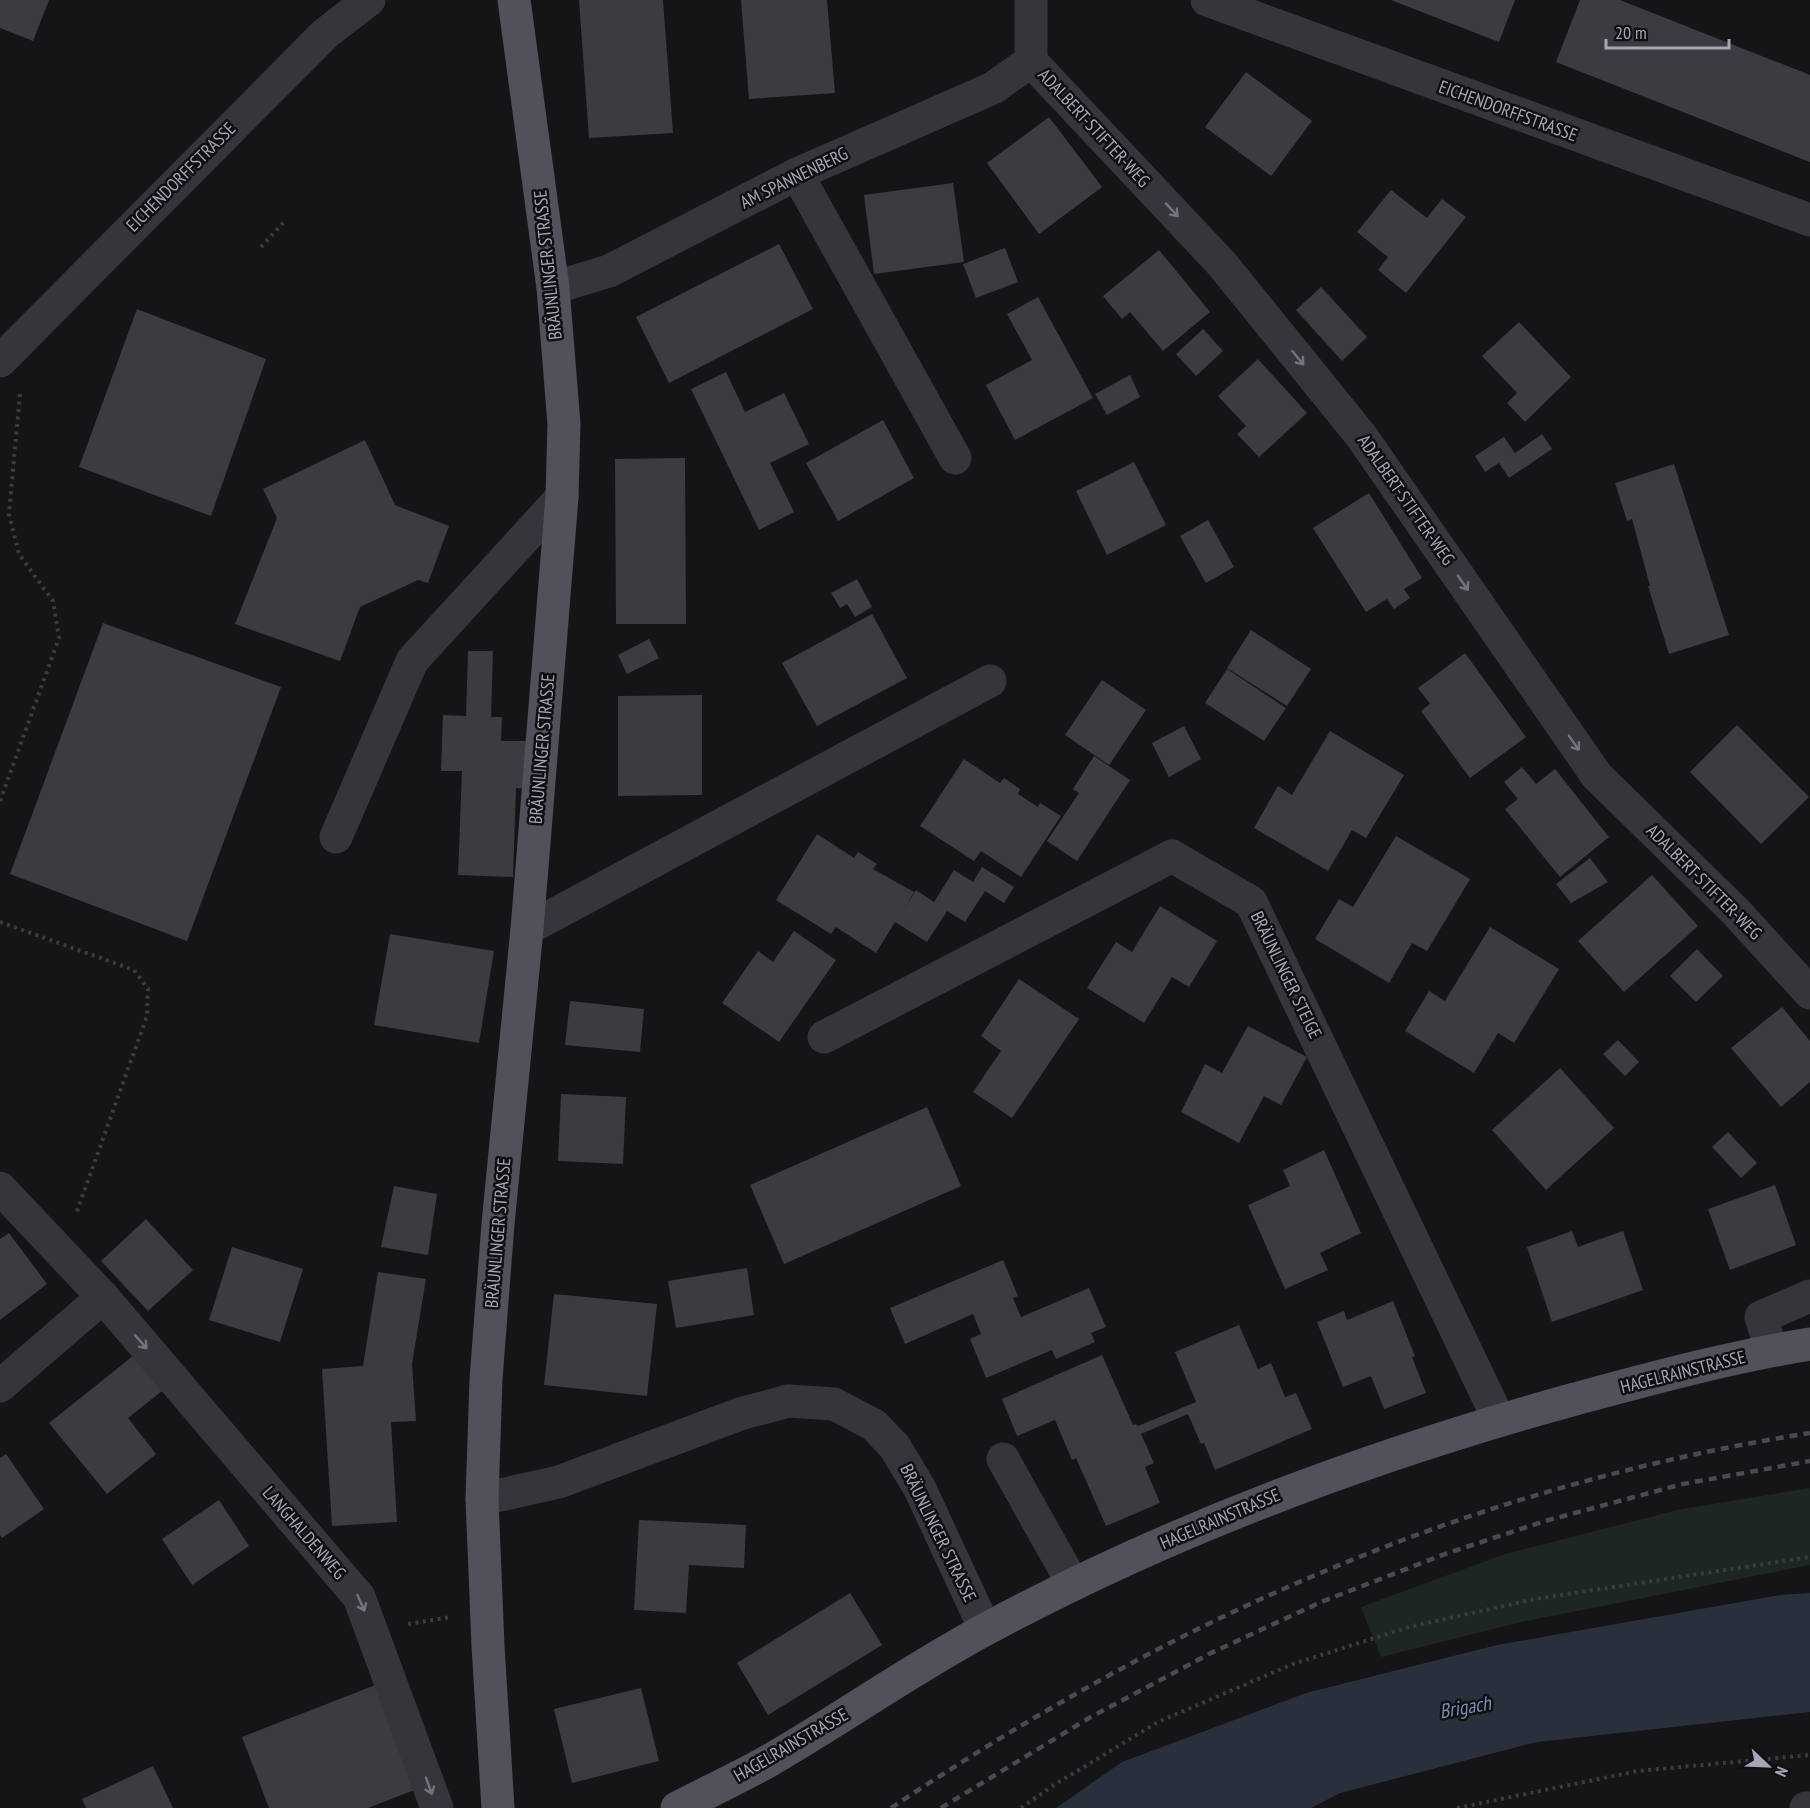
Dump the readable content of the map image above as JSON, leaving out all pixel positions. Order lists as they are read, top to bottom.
{
  "streets": {
    "main road": ["BRÄUNLINGER STRASSE", "HAGELRAINSTRASSE"],
    "street": [
      "EICHENDORFFSTRASSE",
      "ADALBERT-STIFTER-WEG",
      "AM SPANNENBERG",
      "BRÄUNLINGER STEIGE",
      "LANGHALDENWEG"
    ]
  },
  "crossings": [
    ["ADALBERT-STIFTER-WEG", "AM SPANNENBERG"],
    ["AM SPANNENBERG", "BRÄUNLINGER STRASSE"],
    ["BRÄUNLINGER STRASSE", "HAGELRAINSTRASSE"],
    ["BRÄUNLINGER STEIGE", "HAGELRAINSTRASSE"]
  ],
  "one_way": ["ADALBERT-STIFTER-WEG", "LANGHALDENWEG"],
  "water": ["Brigach"],
  "scale_bar": "20 m",
  "north": "bottom right"
}
